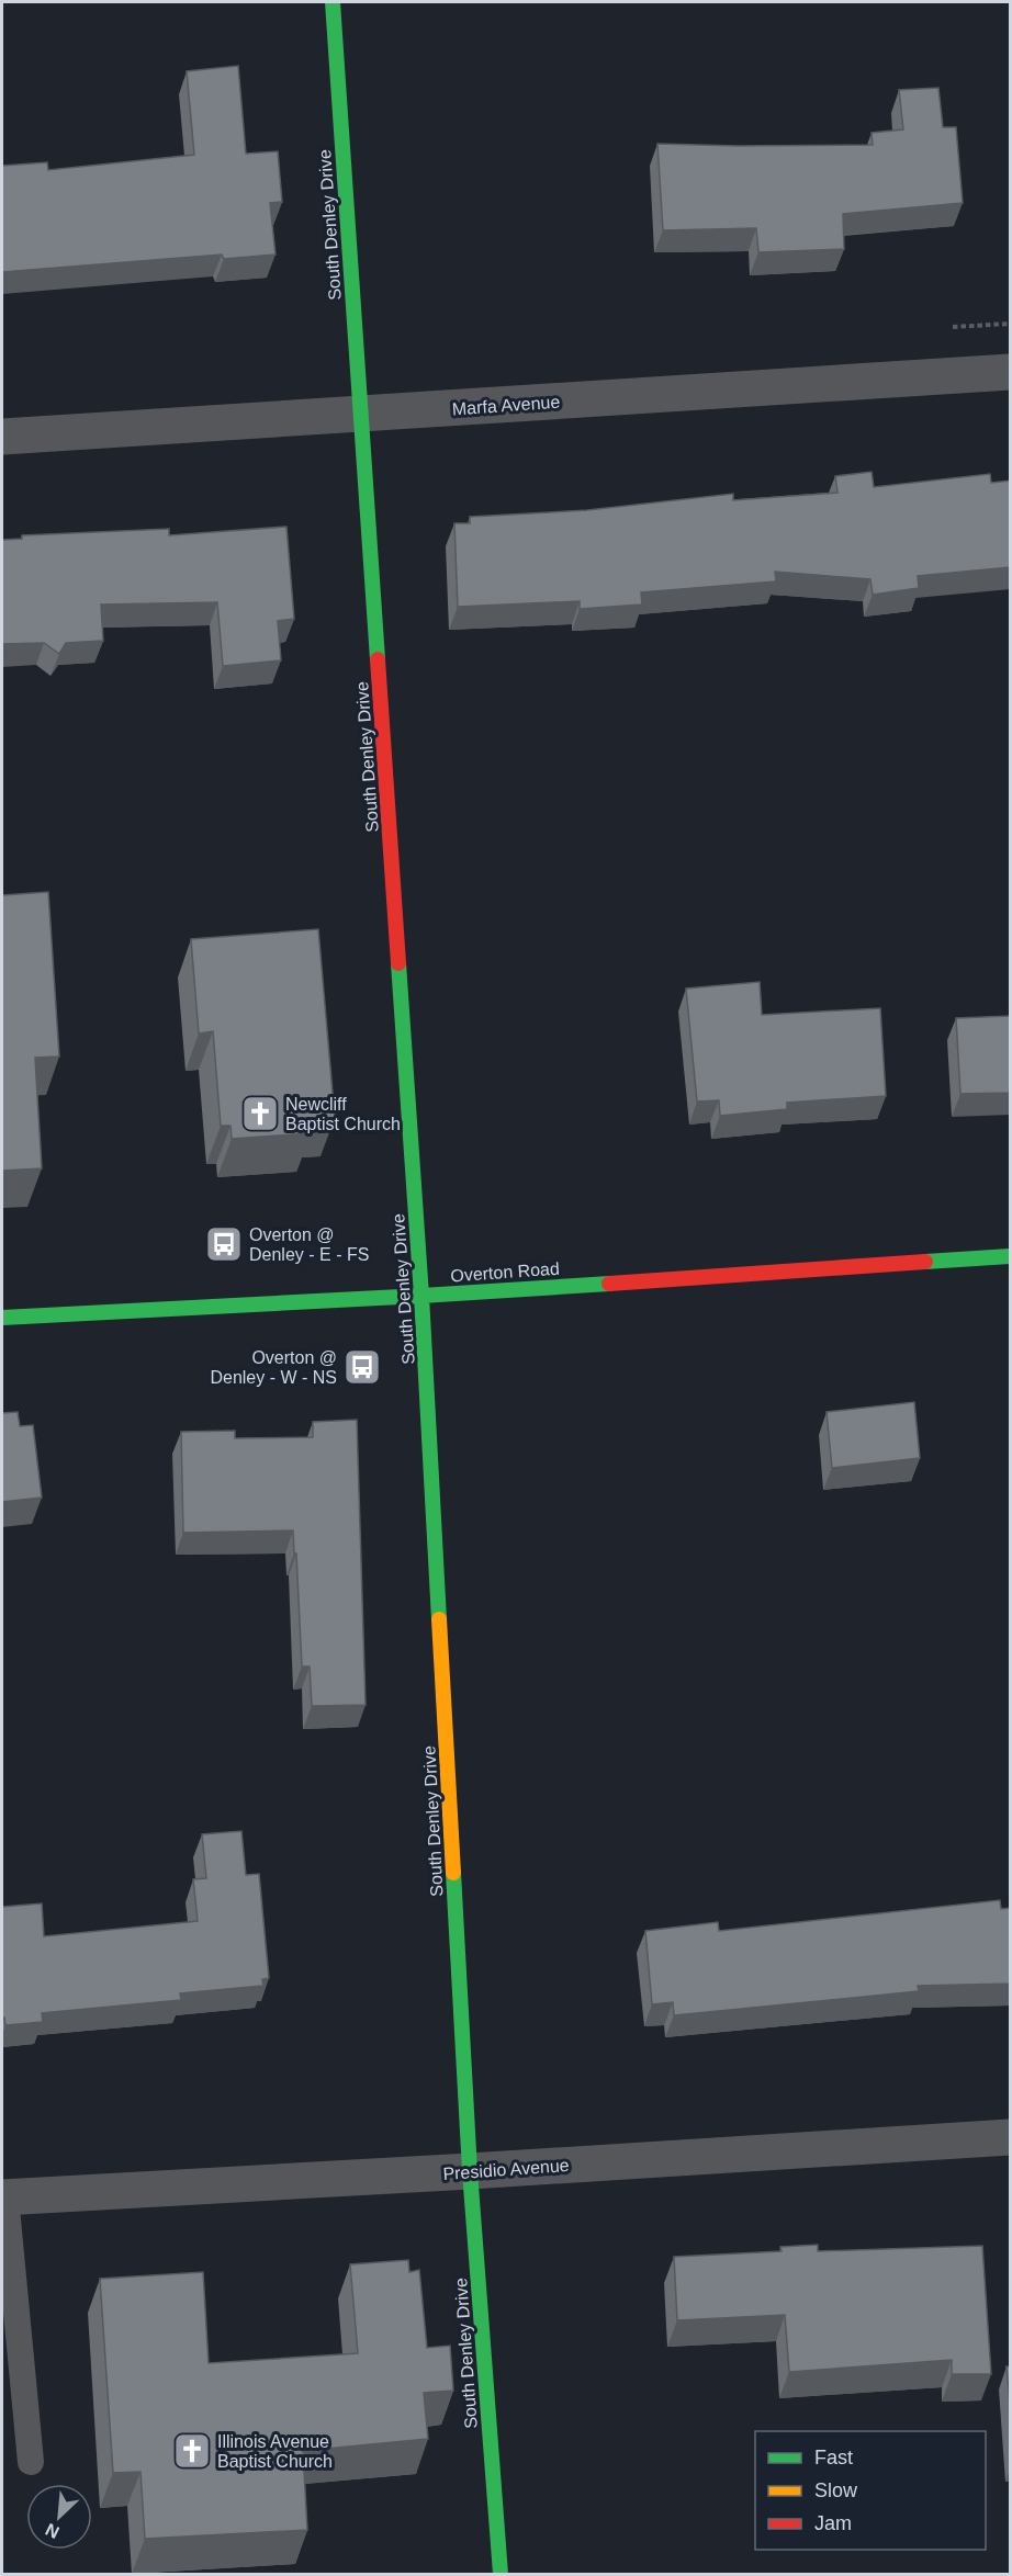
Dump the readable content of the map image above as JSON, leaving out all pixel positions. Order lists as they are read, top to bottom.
{
  "streets": {
    "street": [
      "South Denley Drive",
      "Marfa Avenue",
      "Overton Road",
      "Presidio Avenue"
    ]
  },
  "crossings": [
    ["South Denley Drive", "Marfa Avenue"],
    ["South Denley Drive", "Overton Road"],
    ["South Denley Drive", "Presidio Avenue"]
  ],
  "places": {
    "church": ["Newcliff Baptist Church", "Illinois Avenue Baptist Church"],
    "bus stop": ["Overton @ Denley - E - FS", "Overton @ Denley - W - NS"]
  },
  "legend": ["Fast", "Slow", "Jam"],
  "north": "bottom left"
}
